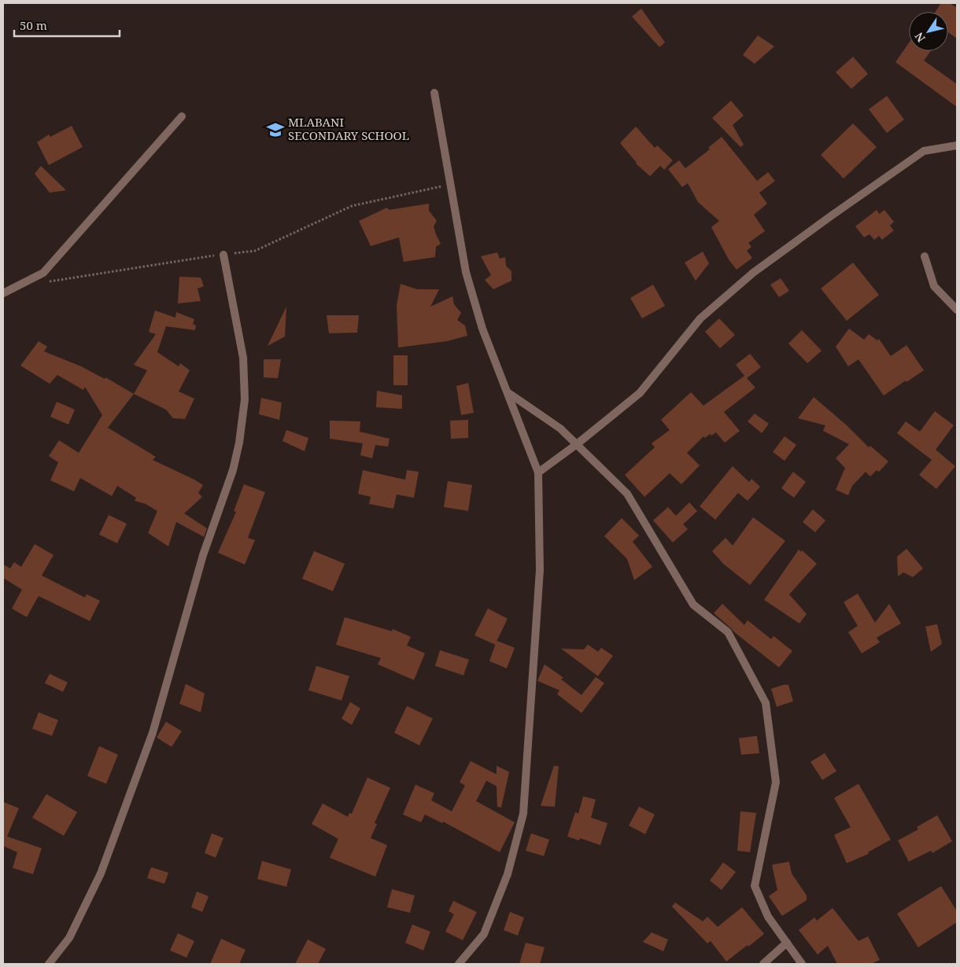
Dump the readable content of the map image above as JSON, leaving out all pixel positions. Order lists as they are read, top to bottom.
{
  "places": {
    "school or university": ["MLABANI SECONDARY SCHOOL"]
  },
  "scale_bar": "50 m",
  "north": "bottom left"
}
